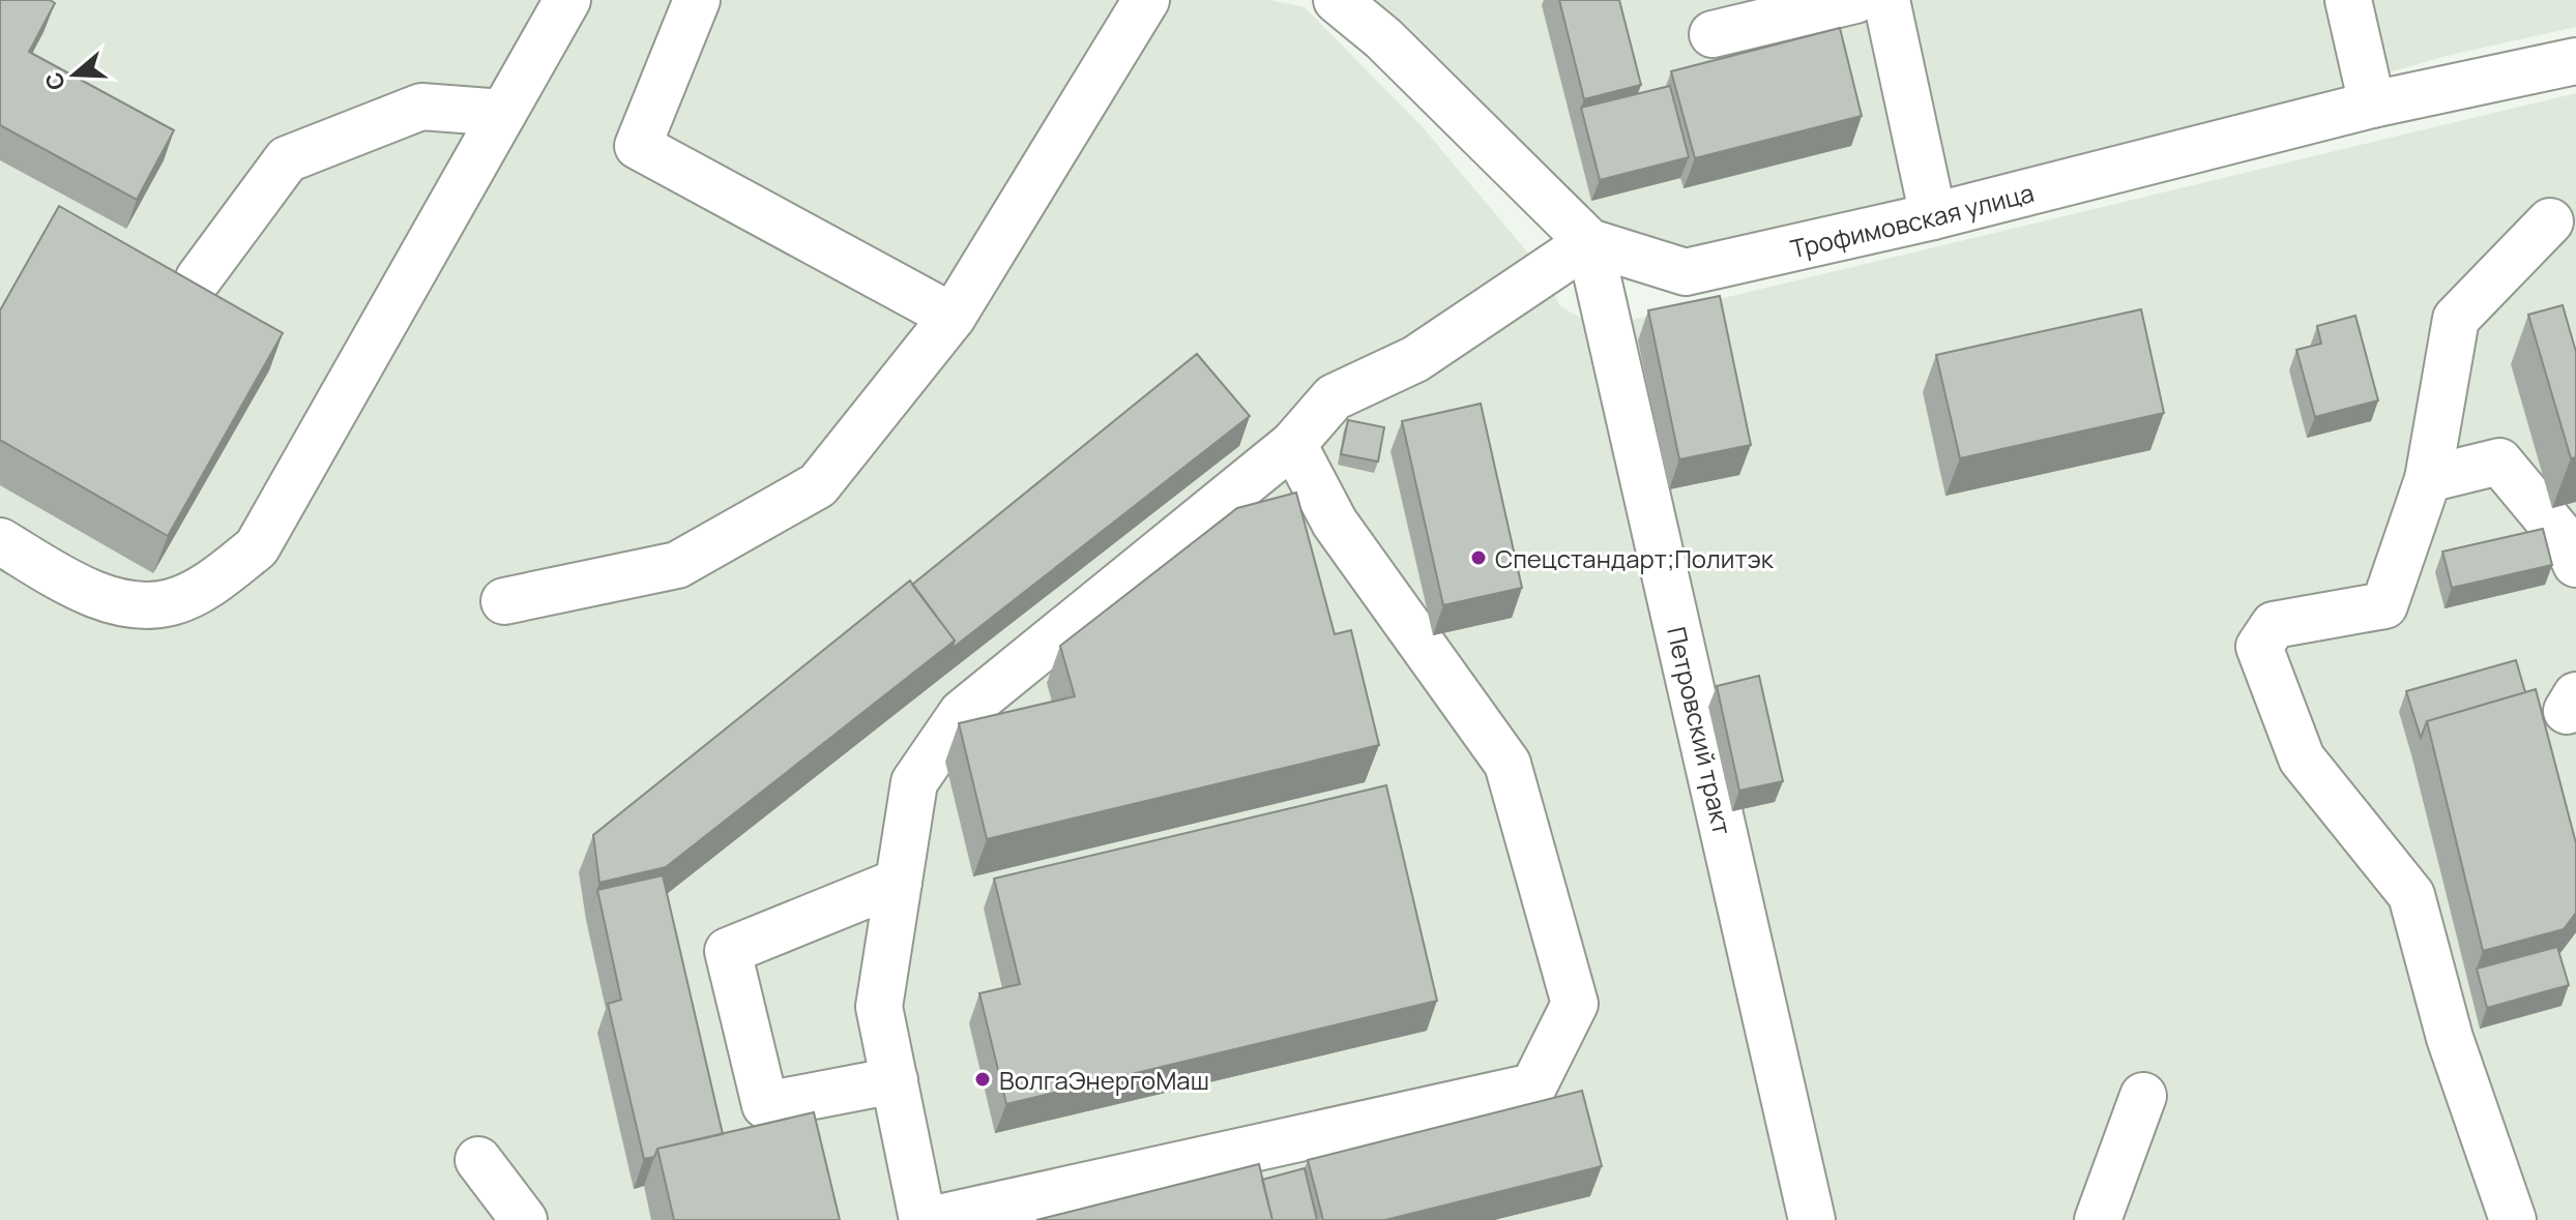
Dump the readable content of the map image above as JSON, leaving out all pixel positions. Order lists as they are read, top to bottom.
{
  "streets": {
    "street": ["Трофимовская улица", "Петровский тракт"]
  },
  "crossings": [
    ["Трофимовская улица", "Петровский тракт"]
  ],
  "places": ["Спецстандарт;Политэк", "ВолгаЭнергоМаш"],
  "north": "left"
}
